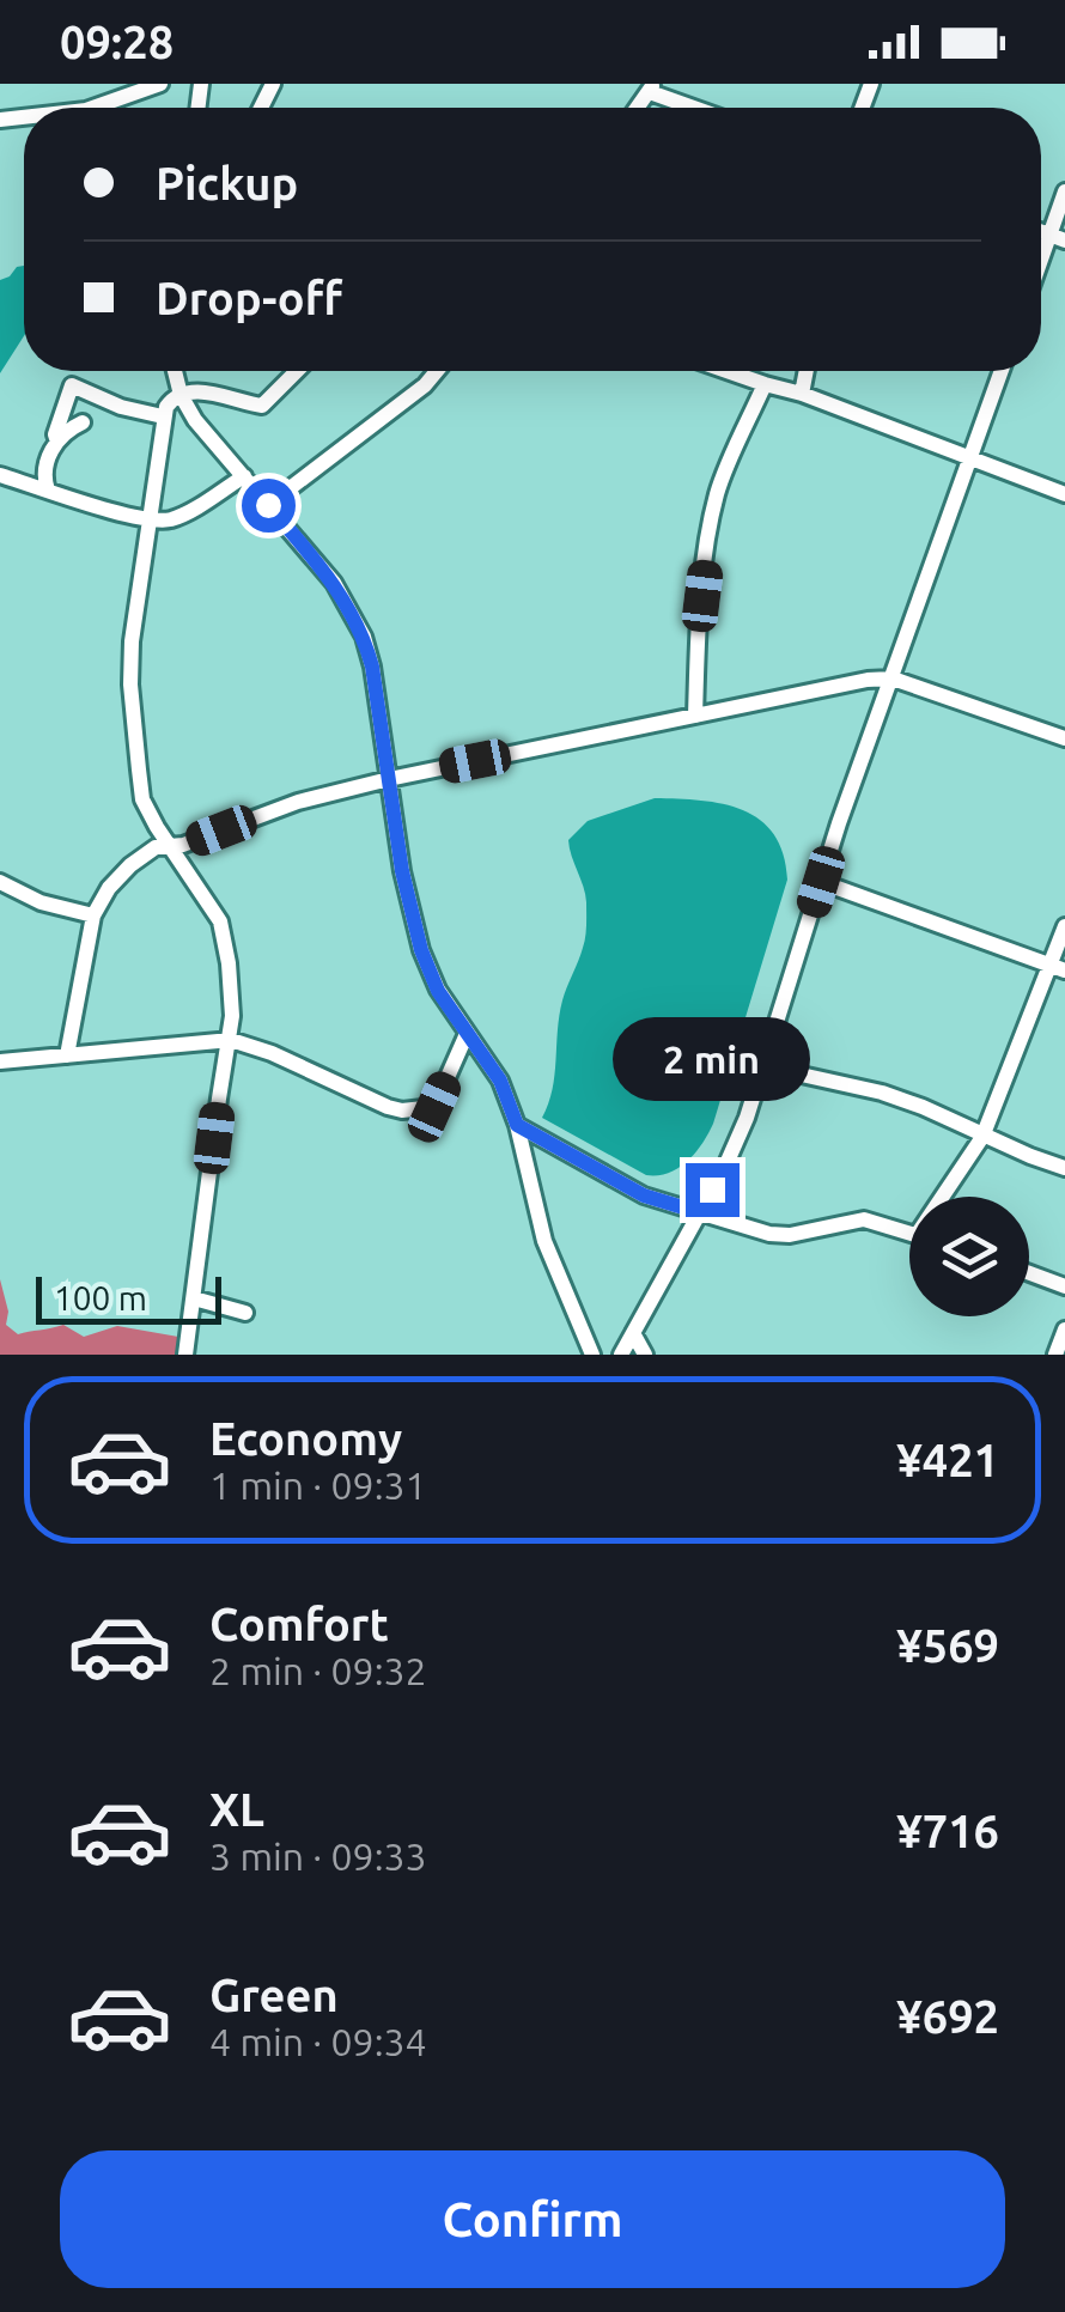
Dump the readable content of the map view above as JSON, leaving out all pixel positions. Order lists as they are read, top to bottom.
{
  "scale_bar": "100 m",
  "page": {
    "status": "09:28",
    "banner": ["Pickup", "Drop-off"],
    "bubble": "2 min",
    "scale": "100 m",
    "list": [
      {
        "name": "Economy",
        "note": "1 min · 09:31",
        "value": "¥421"
      },
      {
        "name": "Comfort",
        "note": "2 min · 09:32",
        "value": "¥569"
      },
      {
        "name": "XL",
        "note": "3 min · 09:33",
        "value": "¥716"
      },
      {
        "name": "Green",
        "note": "4 min · 09:34",
        "value": "¥692"
      }
    ],
    "buttons": "Confirm"
  }
}
